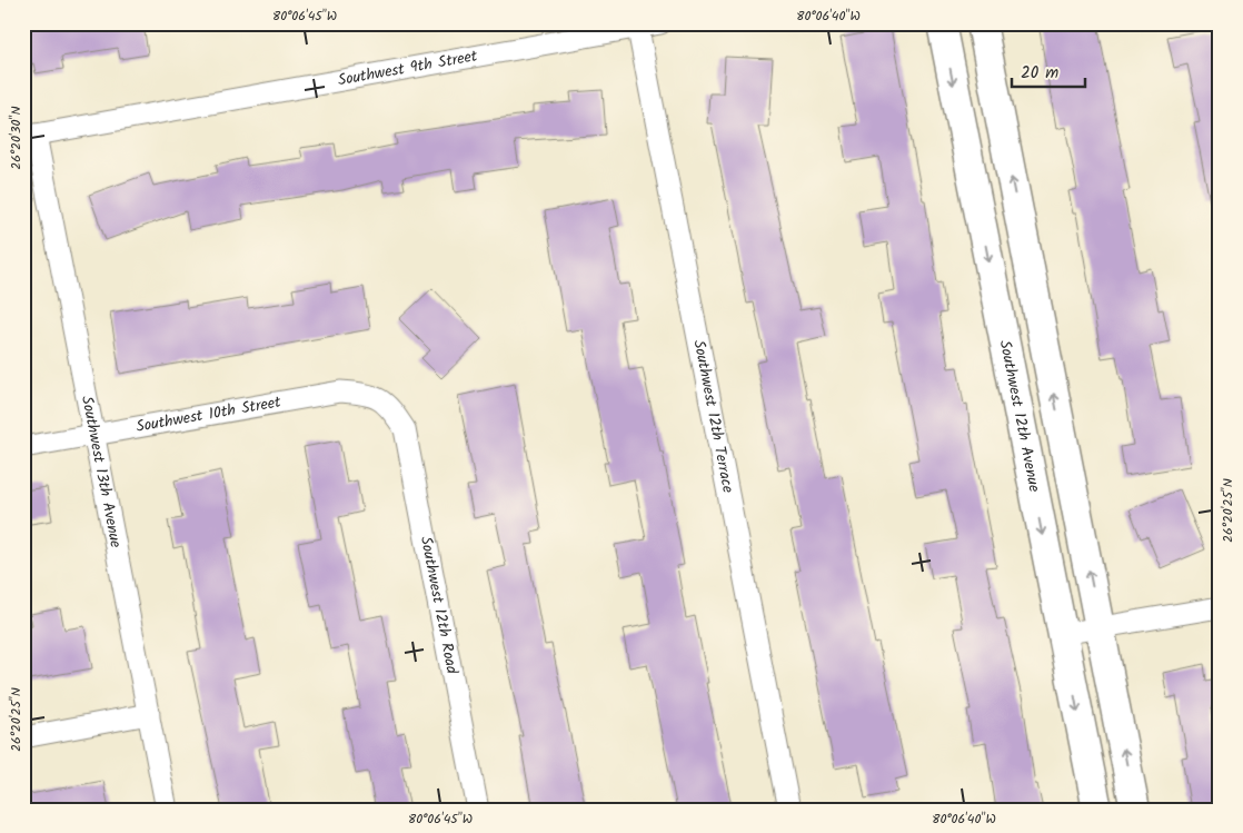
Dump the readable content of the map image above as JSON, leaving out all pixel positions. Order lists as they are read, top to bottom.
{
  "streets": {
    "street": [
      "Southwest 9th Street",
      "Southwest 10th Street",
      "Southwest 12th Avenue",
      "Southwest 12th Terrace",
      "Southwest 13th Avenue",
      "Southwest 12th Road"
    ]
  },
  "crossings": [
    ["Southwest 9th Street", "Southwest 12th Terrace"],
    ["Southwest 9th Street", "Southwest 13th Avenue"],
    ["Southwest 10th Street", "Southwest 13th Avenue"],
    ["Southwest 10th Street", "Southwest 12th Road"]
  ],
  "scale_bar": "20 m",
  "coordinates": [
    "80°06'45\"W",
    "80°06'40\"W",
    "26°20'30\"N",
    "26°20'25\"N"
  ]
}
